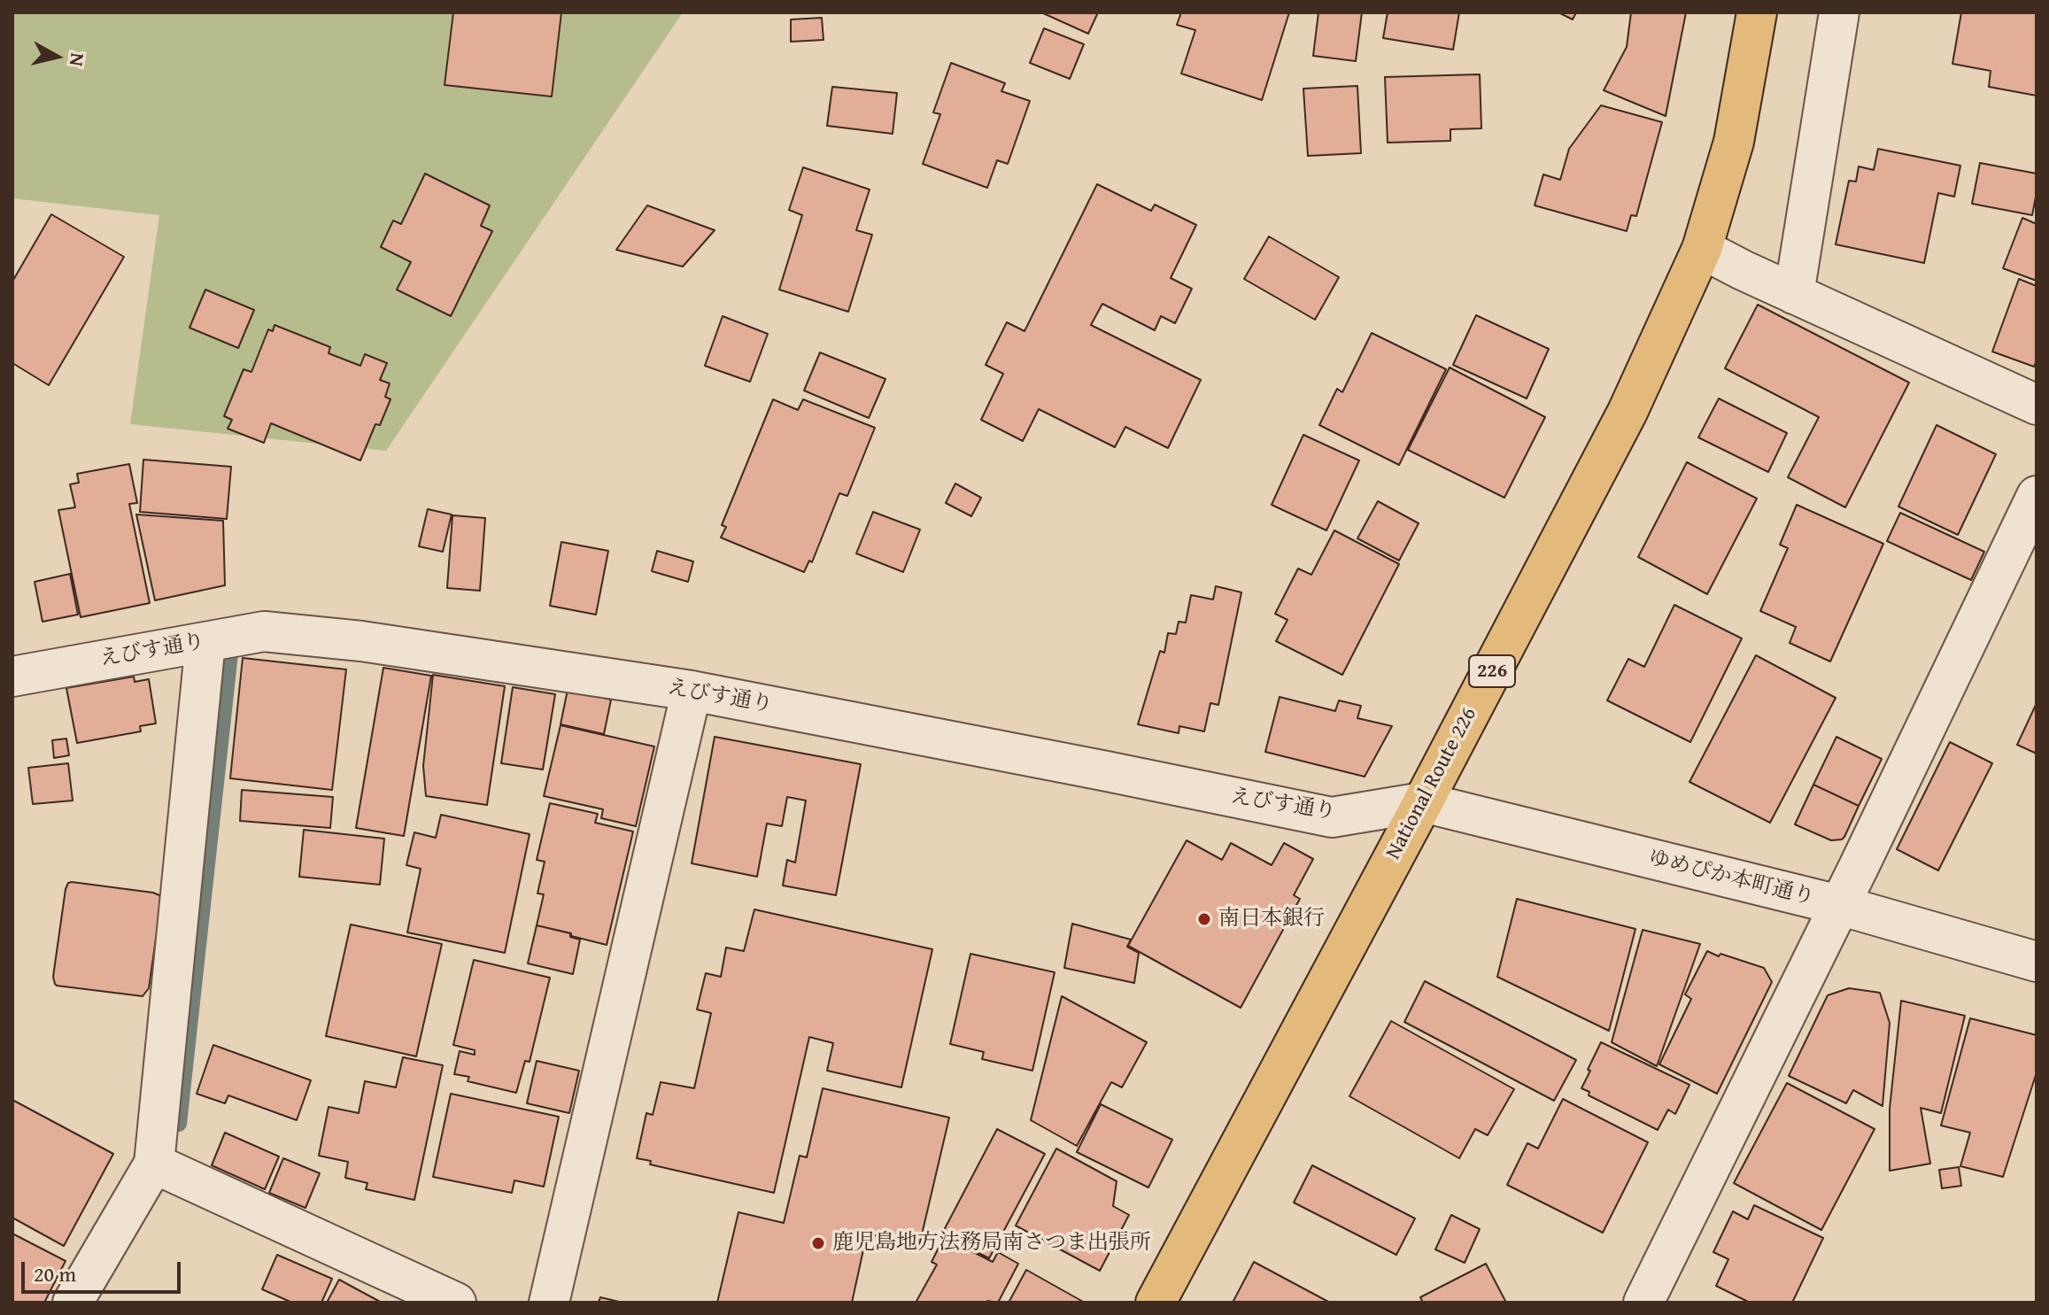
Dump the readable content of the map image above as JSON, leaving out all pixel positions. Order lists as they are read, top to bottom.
{
  "streets": {
    "highway": ["226", "National Route 226"],
    "street": ["えびす通り", "ゆめぴか本町通り"]
  },
  "crossings": [
    ["えびす通り", "National Route 226"],
    ["えびす通り", "ゆめぴか本町通り"],
    ["National Route 226", "ゆめぴか本町通り"]
  ],
  "places": ["南日本銀行", "鹿児島地方法務局南さつま出張所"],
  "scale_bar": "20 m",
  "north": "right"
}
